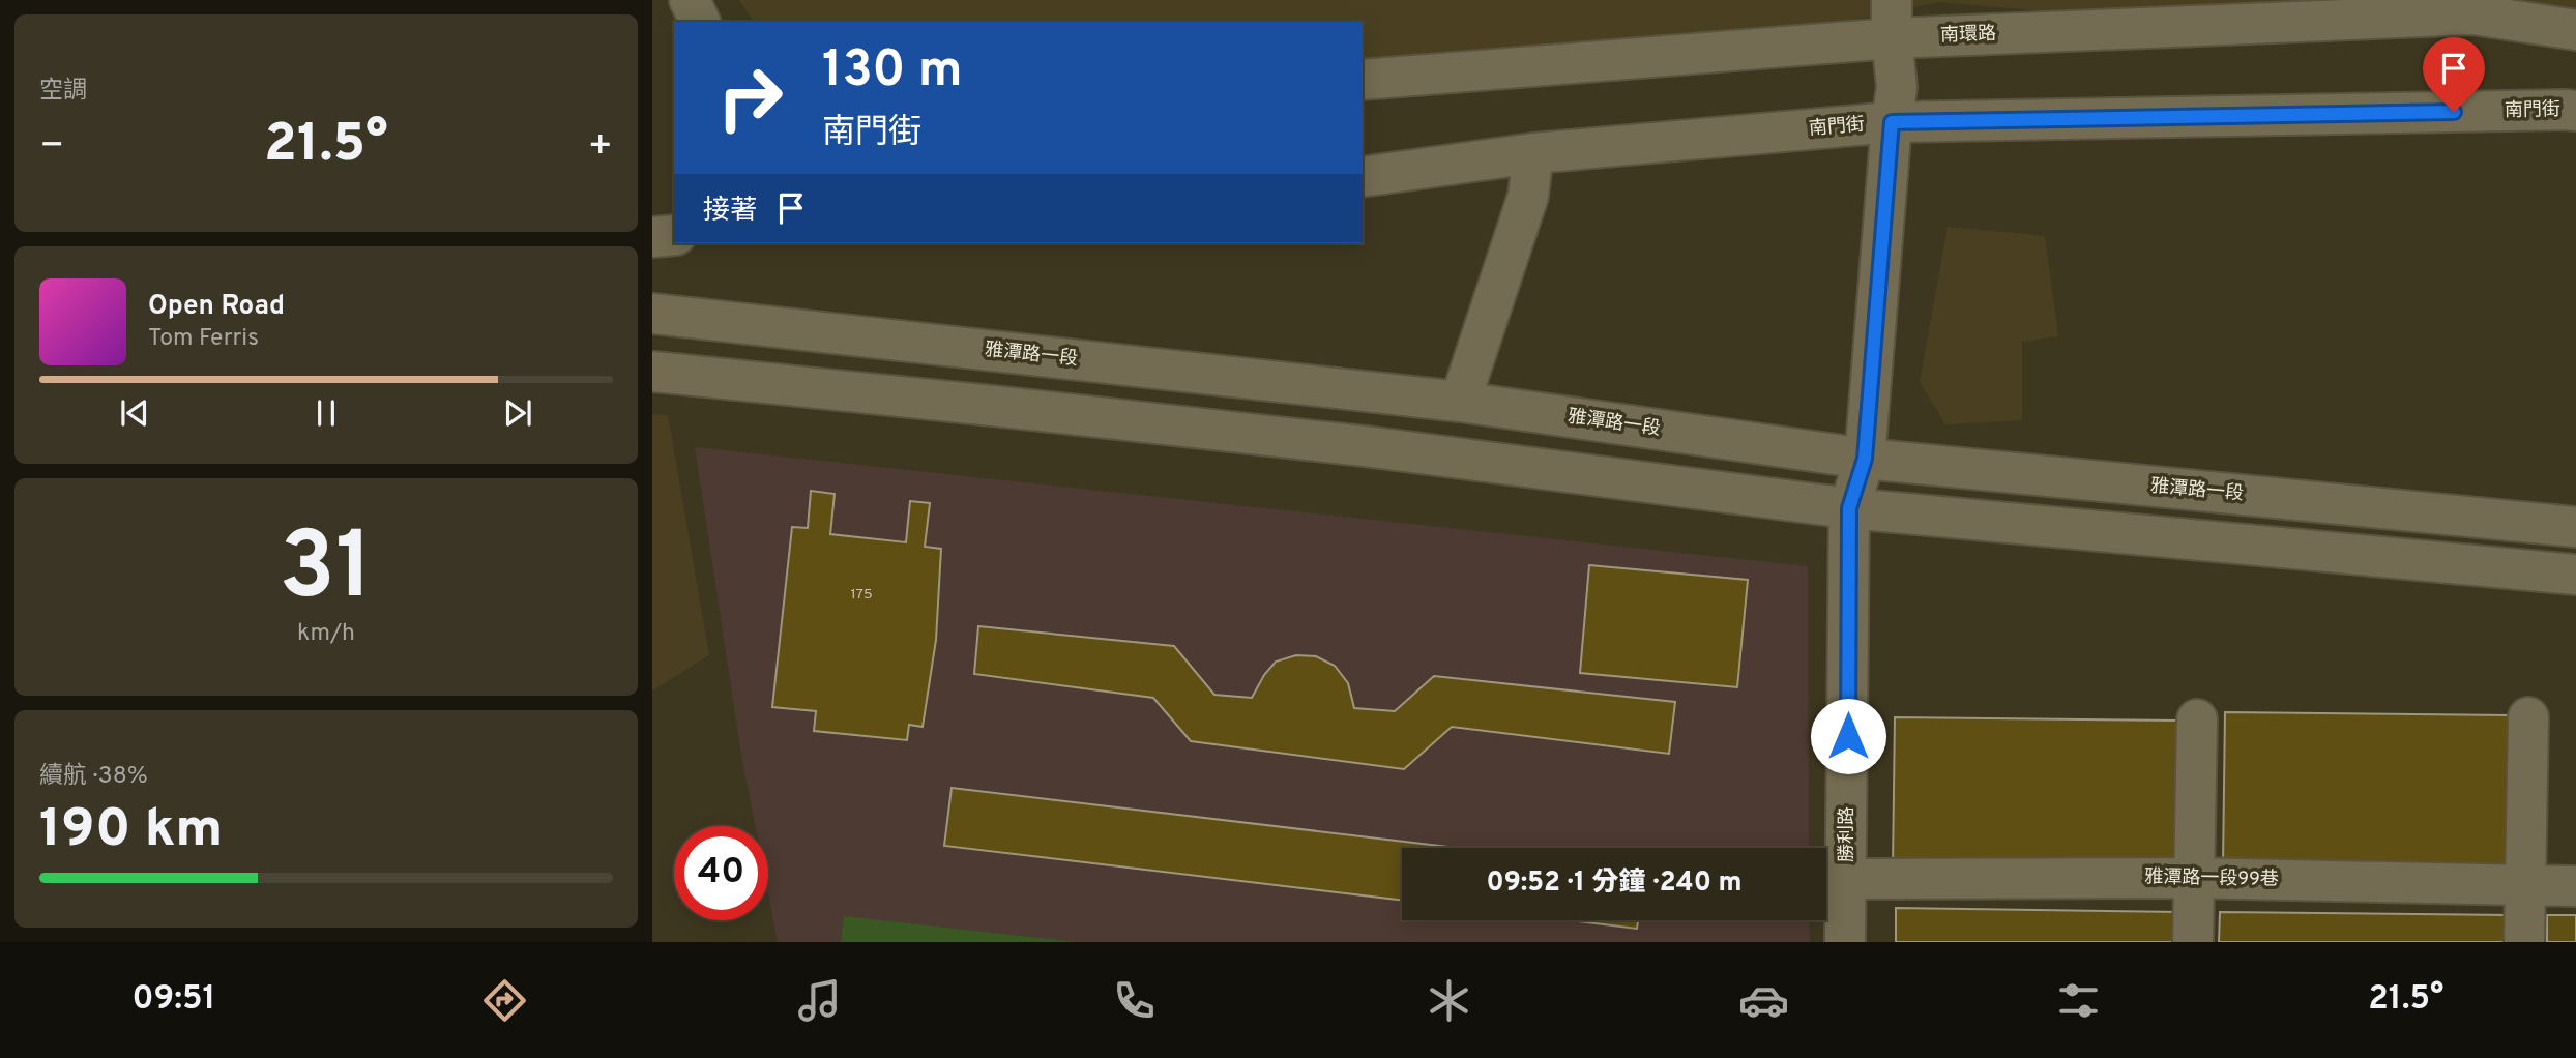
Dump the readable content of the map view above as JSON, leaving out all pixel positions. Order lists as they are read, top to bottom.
{
  "streets": {
    "street": [
      "南環路",
      "南門街",
      "雅潭路一段",
      "勝利路",
      "雅潭路一段99巷"
    ]
  },
  "crossings": [
    ["南環路", "勝利路"],
    ["南門街", "勝利路"],
    ["雅潭路一段", "勝利路"],
    ["勝利路", "雅潭路一段99巷"]
  ],
  "house_numbers": ["175"],
  "page": {
    "tile": [
      "空調",
      ["31", "km/h"],
      ["續航 · 38%", "190 km"]
    ],
    "turn": ["130 m", "南門街"],
    "heat": ["−", "21.5°", "+"],
    "then": "接著",
    "song": ["Open Road", "Tom Ferris"],
    "limit": "40",
    "trip": "09:52 · 1 分鐘 · 240 m",
    "tabs": ["09:51", "21.5°"]
  }
}
